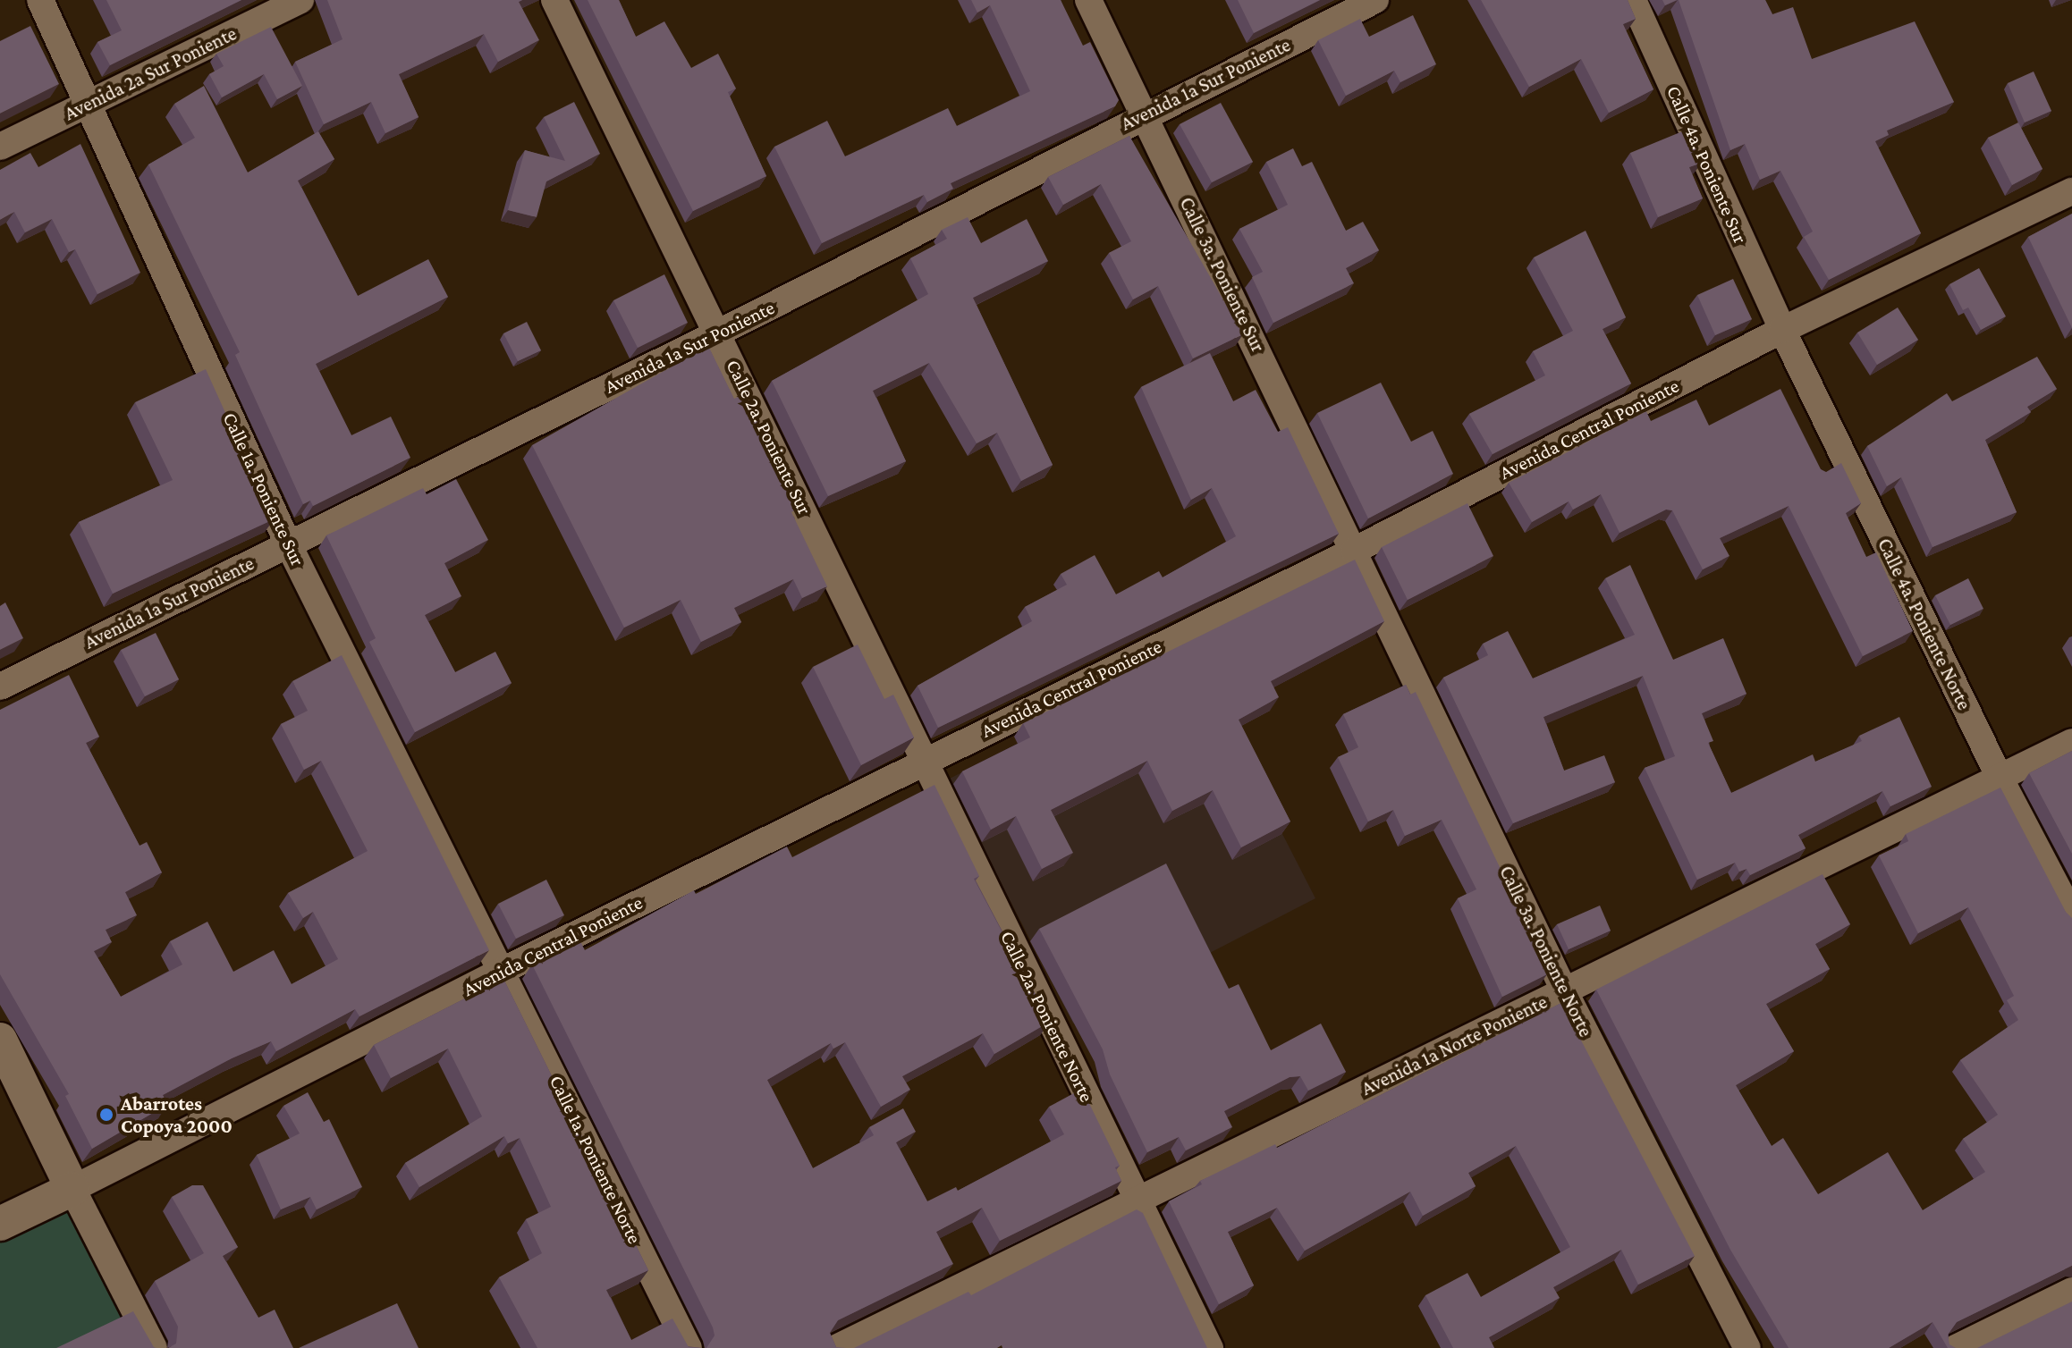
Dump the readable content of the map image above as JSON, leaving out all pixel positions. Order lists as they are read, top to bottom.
{
  "streets": {
    "street": [
      "Avenida 2a Sur Poniente",
      "Avenida 1a Sur Poniente",
      "Calle 4a. Poniente Sur",
      "Calle 3a. Poniente Sur",
      "Avenida Central Poniente",
      "Calle 2a. Poniente Sur",
      "Calle 1a. Poniente Sur",
      "Calle 4a. Poniente Norte",
      "Calle 3a. Poniente Norte",
      "Calle 2a. Poniente Norte",
      "Avenida 1a Norte Poniente",
      "Calle 1a. Poniente Norte"
    ]
  },
  "crossings": [
    ["Avenida 2a Sur Poniente", "Calle 1a. Poniente Sur"],
    ["Avenida 1a Sur Poniente", "Calle 3a. Poniente Sur"],
    ["Avenida 1a Sur Poniente", "Calle 2a. Poniente Sur"],
    ["Avenida 1a Sur Poniente", "Calle 1a. Poniente Sur"],
    ["Calle 4a. Poniente Sur", "Avenida Central Poniente"],
    ["Calle 4a. Poniente Sur", "Calle 4a. Poniente Norte"],
    ["Calle 3a. Poniente Sur", "Avenida Central Poniente"],
    ["Calle 3a. Poniente Sur", "Calle 3a. Poniente Norte"],
    ["Avenida Central Poniente", "Calle 2a. Poniente Sur"],
    ["Avenida Central Poniente", "Calle 1a. Poniente Sur"],
    ["Avenida Central Poniente", "Calle 4a. Poniente Norte"],
    ["Avenida Central Poniente", "Calle 3a. Poniente Norte"],
    ["Avenida Central Poniente", "Calle 2a. Poniente Norte"],
    ["Avenida Central Poniente", "Calle 1a. Poniente Norte"],
    ["Calle 2a. Poniente Sur", "Calle 2a. Poniente Norte"],
    ["Calle 1a. Poniente Sur", "Calle 1a. Poniente Norte"],
    ["Calle 4a. Poniente Norte", "Avenida 1a Norte Poniente"],
    ["Calle 3a. Poniente Norte", "Avenida 1a Norte Poniente"],
    ["Calle 2a. Poniente Norte", "Avenida 1a Norte Poniente"]
  ],
  "places": ["Abarrotes Copoya 2000"]
}
